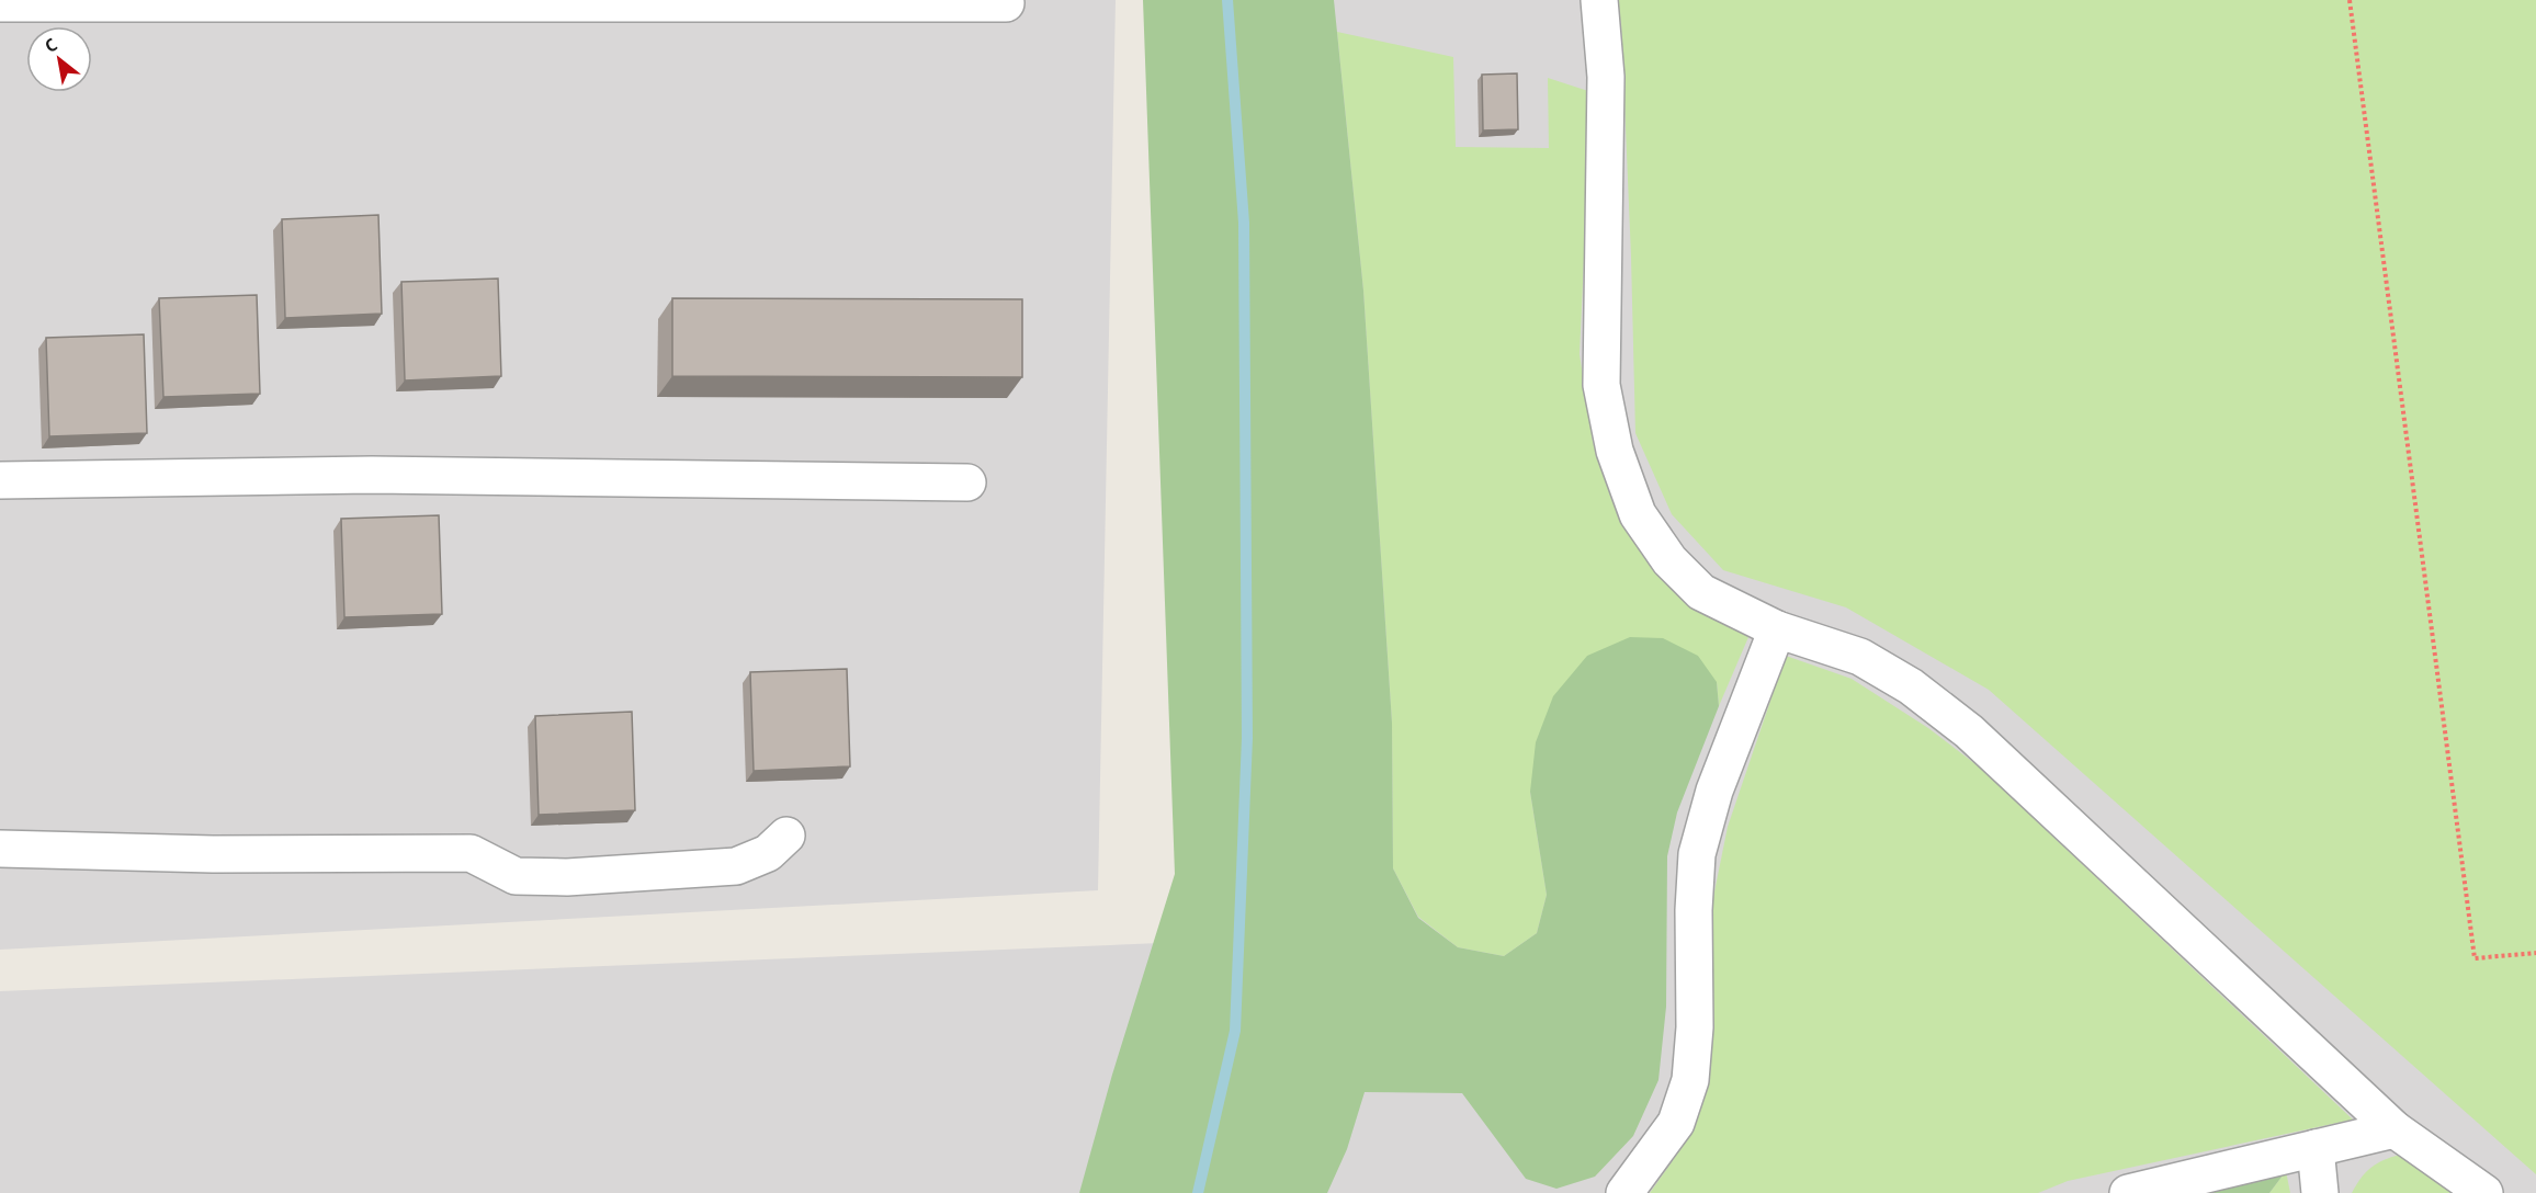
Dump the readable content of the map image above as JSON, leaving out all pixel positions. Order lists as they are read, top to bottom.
{
  "north": "top left"
}
